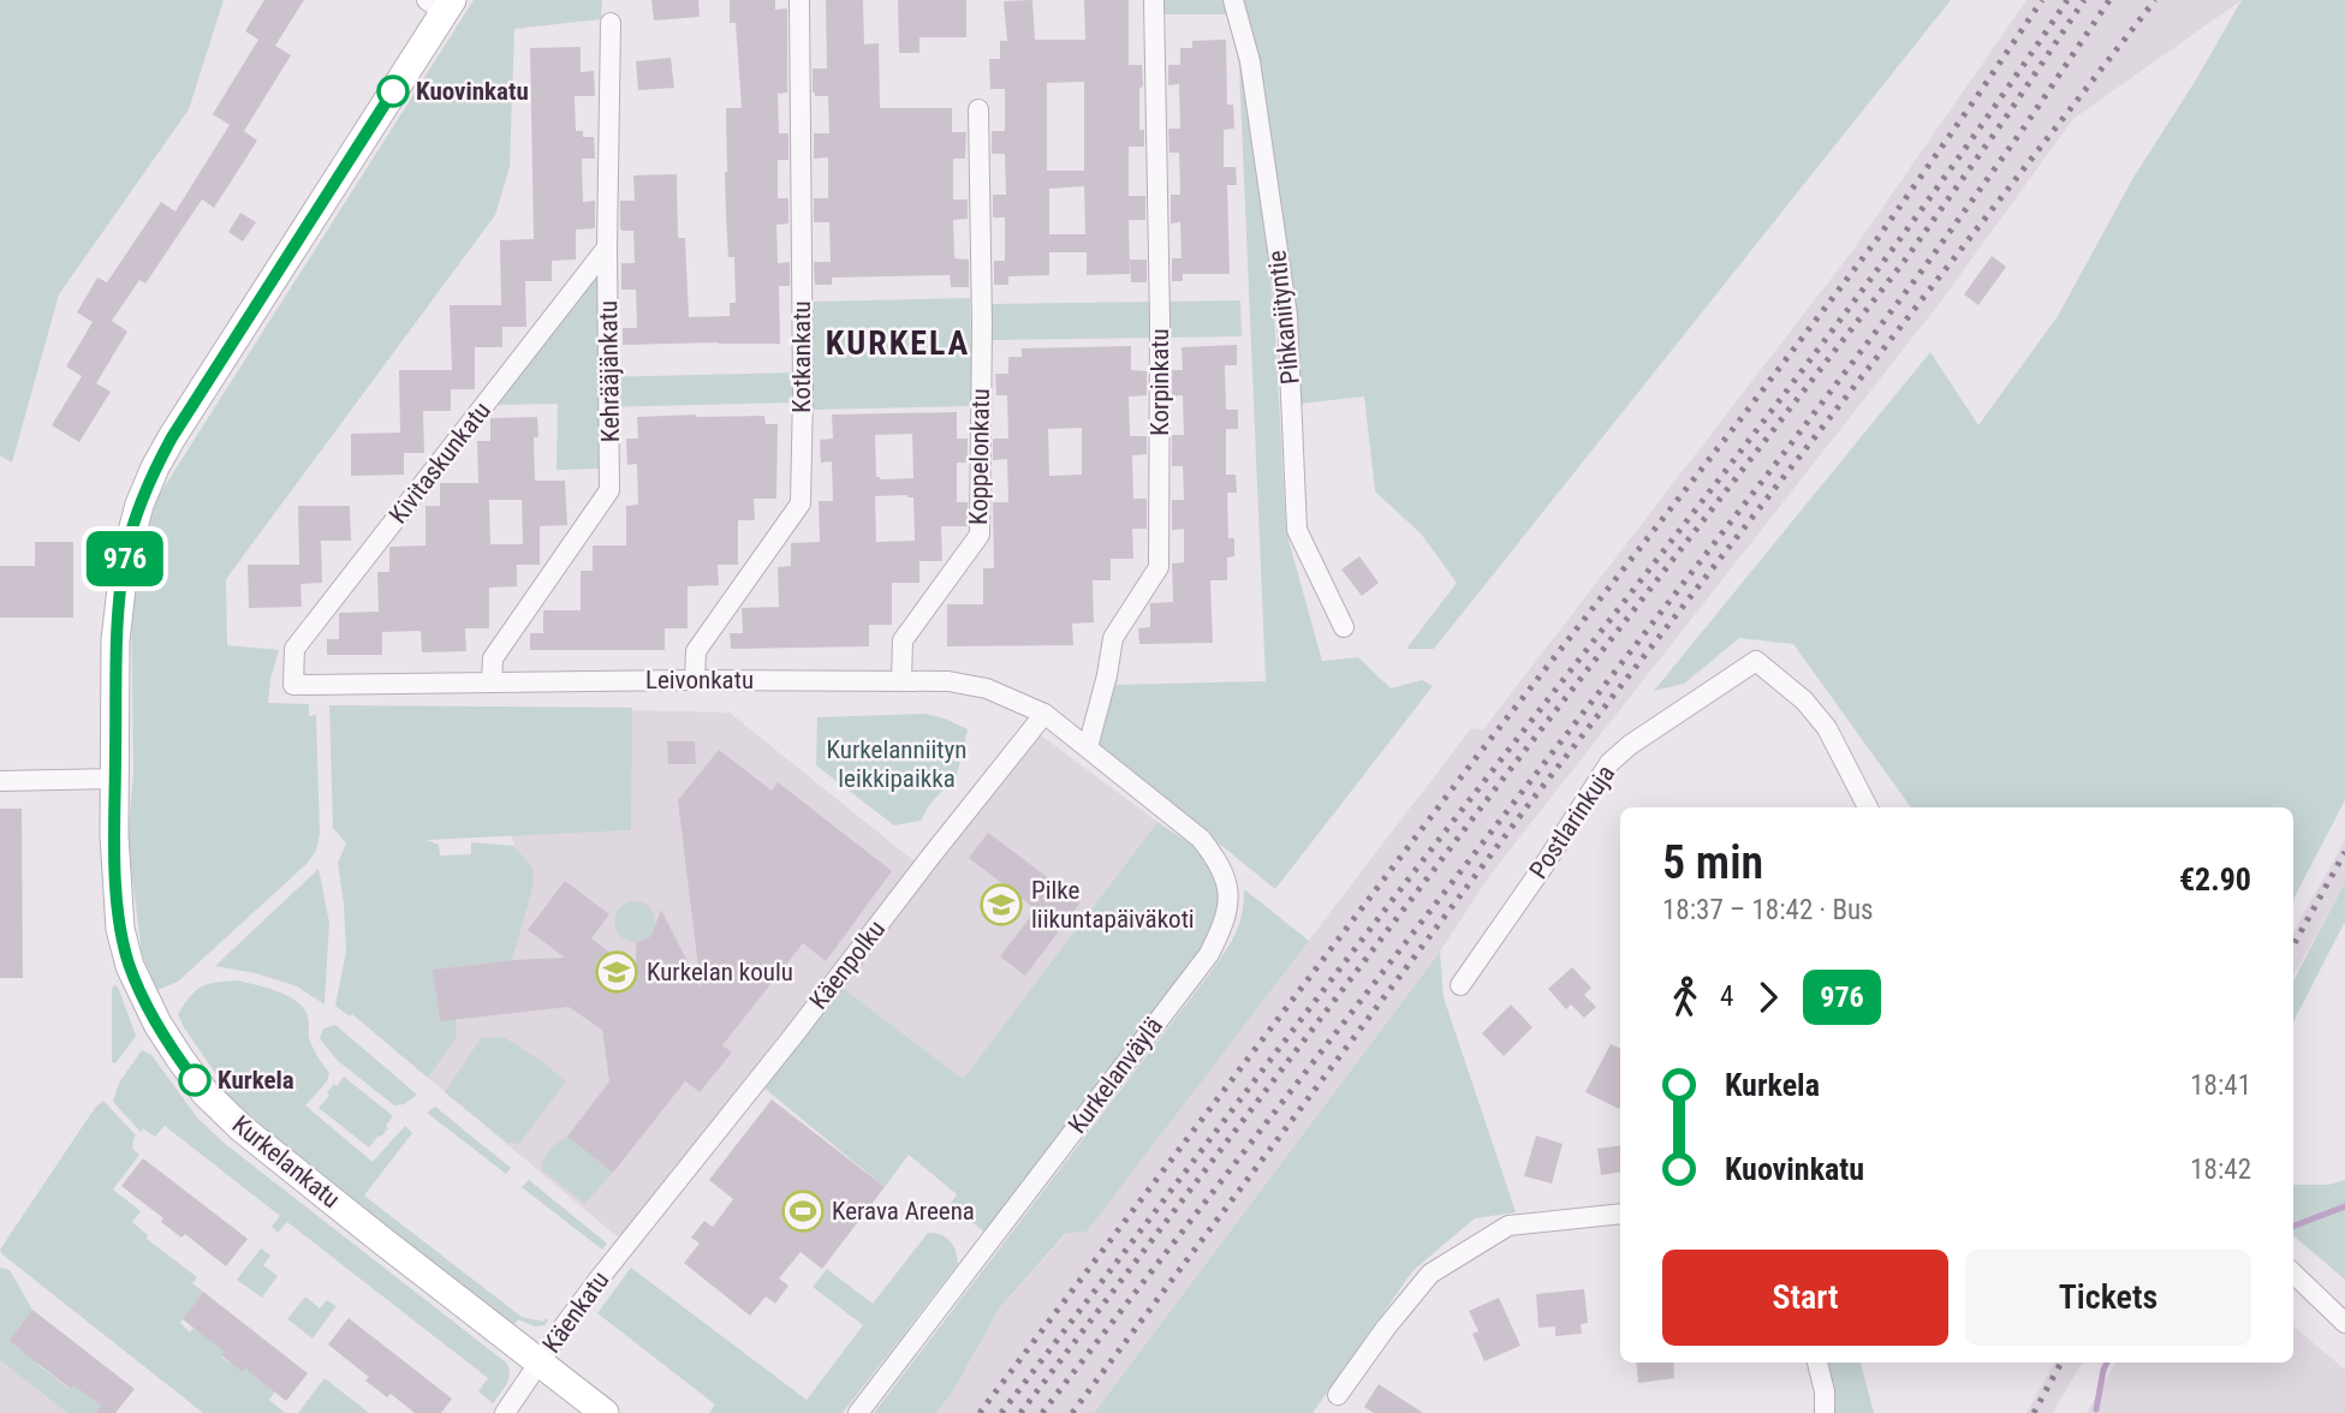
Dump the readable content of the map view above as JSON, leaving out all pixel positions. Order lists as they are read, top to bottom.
{
  "streets": {
    "street": [
      "Pihkaniityntie",
      "Kotkankatu",
      "Kehrääjänkatu",
      "Korpinkatu",
      "Koppelonkatu",
      "Kivitaskunkatu",
      "Leivonkatu",
      "Postlarinkuja",
      "Käenpolku",
      "Kurkelanväylä",
      "Kurkelankatu",
      "Käenkatu"
    ]
  },
  "crossings": [
    ["Kotkankatu", "Leivonkatu"],
    ["Kehrääjänkatu", "Kivitaskunkatu"],
    ["Kehrääjänkatu", "Leivonkatu"],
    ["Korpinkatu", "Leivonkatu"],
    ["Korpinkatu", "Kurkelanväylä"],
    ["Koppelonkatu", "Leivonkatu"],
    ["Kivitaskunkatu", "Leivonkatu"],
    ["Leivonkatu", "Käenpolku"],
    ["Leivonkatu", "Kurkelanväylä"],
    ["Käenpolku", "Käenkatu"],
    ["Kurkelankatu", "Käenkatu"]
  ],
  "districts": ["KURKELA"],
  "parks": ["Kurkelanniityn leikkipaikka"],
  "places": {
    "other": ["Kuovinkatu", "Kurkela"],
    "school or university": ["Pilke liikuntapäiväkoti", "Kurkelan koulu"],
    "sports": ["Kerava Areena"]
  },
  "lines": ["bus line 976"],
  "page": {
    "on_map": "976",
    "heading": ["5 min", "18:37 – 18:42 · Bus", "€2.90"],
    "legs": ["4", "976"],
    "list": [
      {
        "name": "Kurkela",
        "value": "18:41"
      },
      {
        "name": "Kuovinkatu",
        "value": "18:42"
      }
    ],
    "buttons": ["Start", "Tickets"]
  }
}
